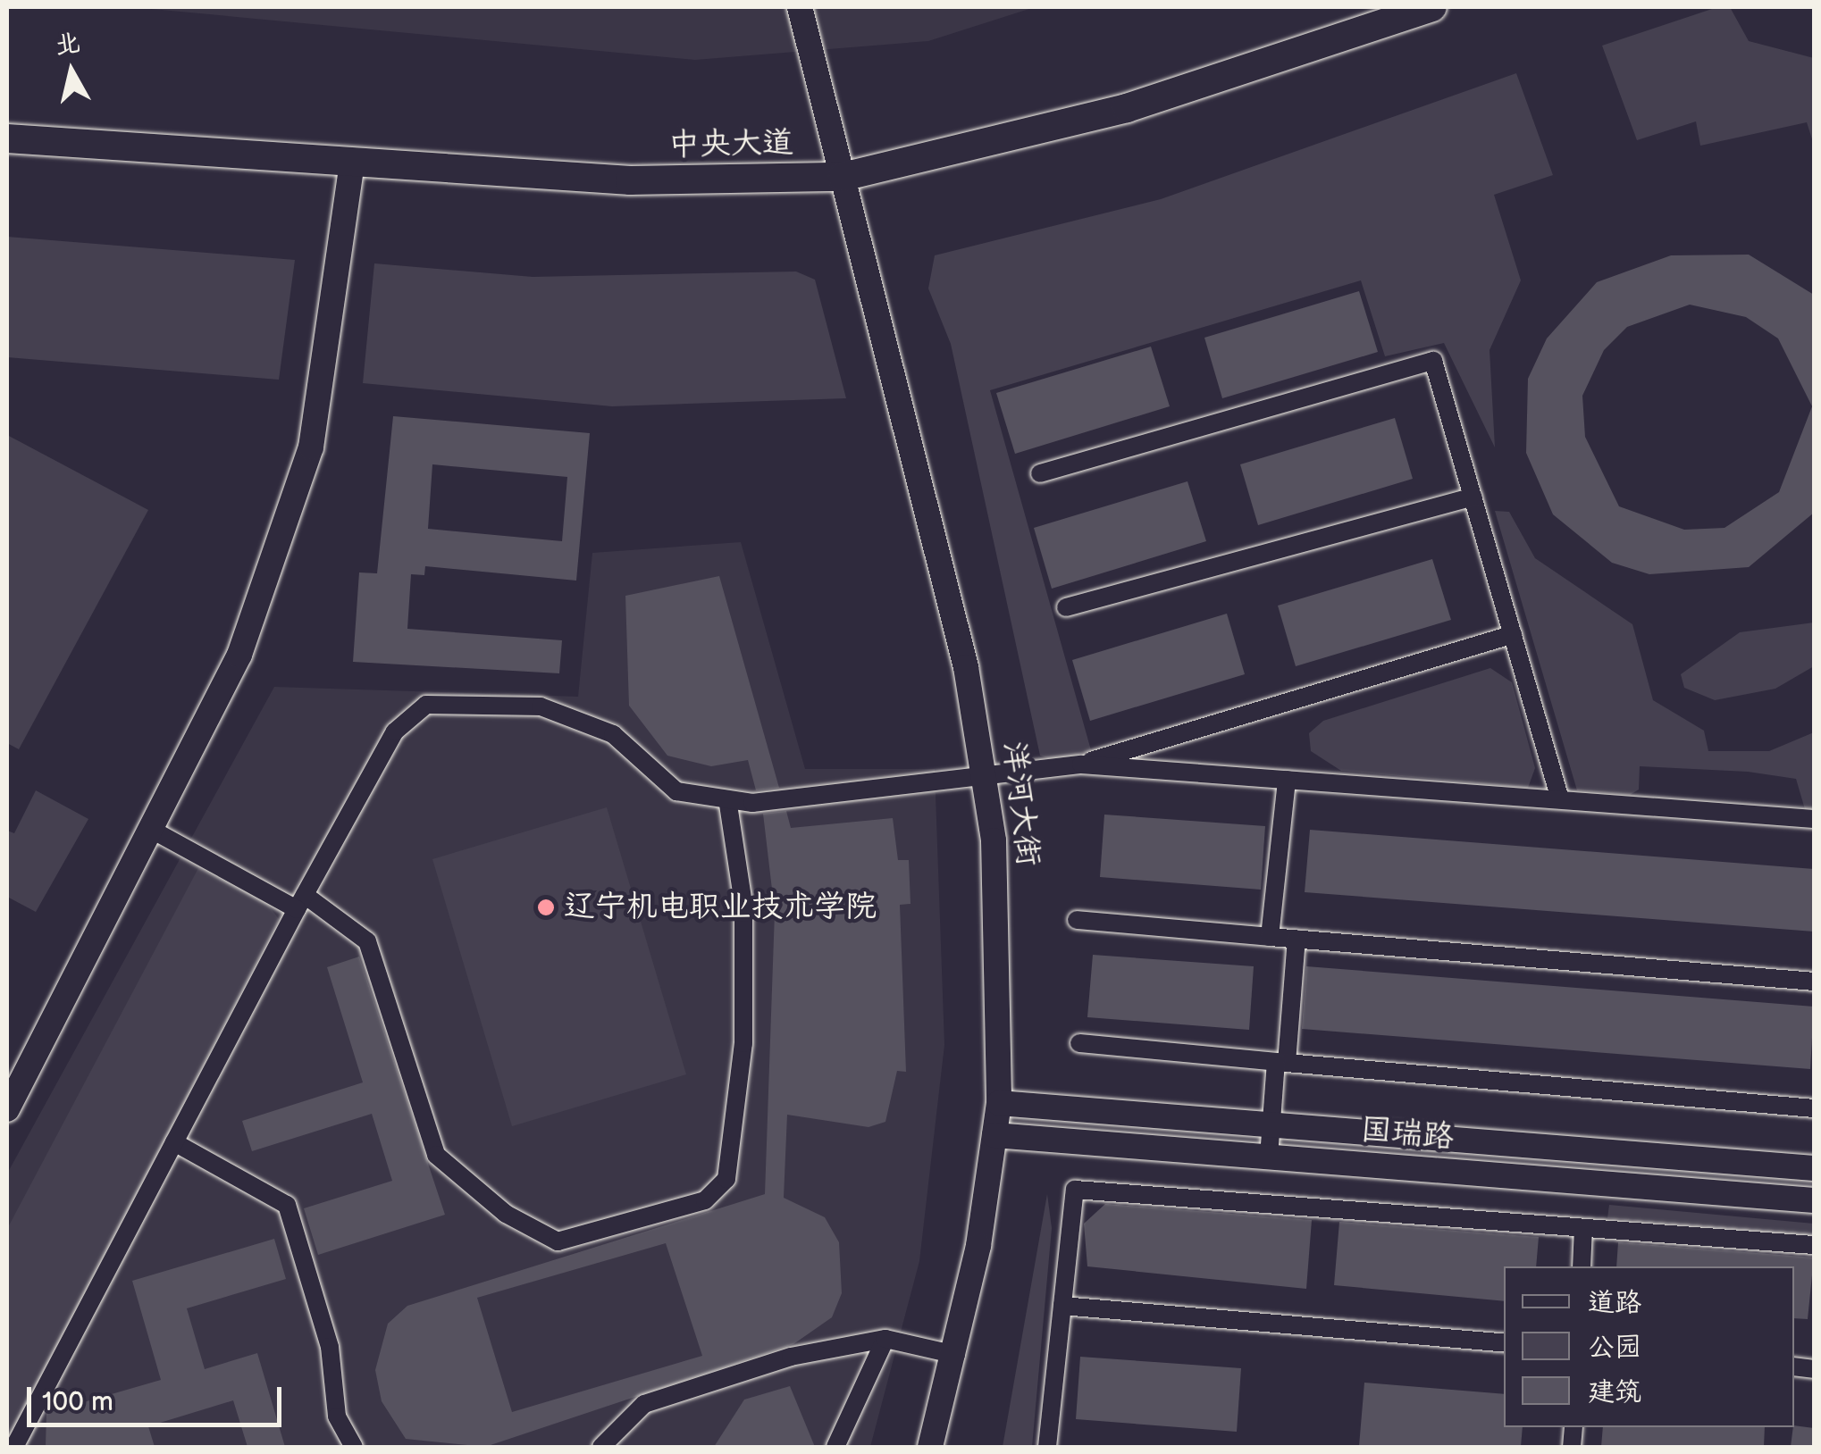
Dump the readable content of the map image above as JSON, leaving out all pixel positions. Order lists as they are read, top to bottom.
{
  "streets": {
    "main road": ["中央大道"],
    "street": ["洋河大街", "国瑞路"]
  },
  "crossings": [
    ["中央大道", "洋河大街"],
    ["洋河大街", "国瑞路"]
  ],
  "places": ["辽宁机电职业技术学院"],
  "legend": ["道路", "公园", "建筑"],
  "scale_bar": "100 m",
  "north": "top"
}
